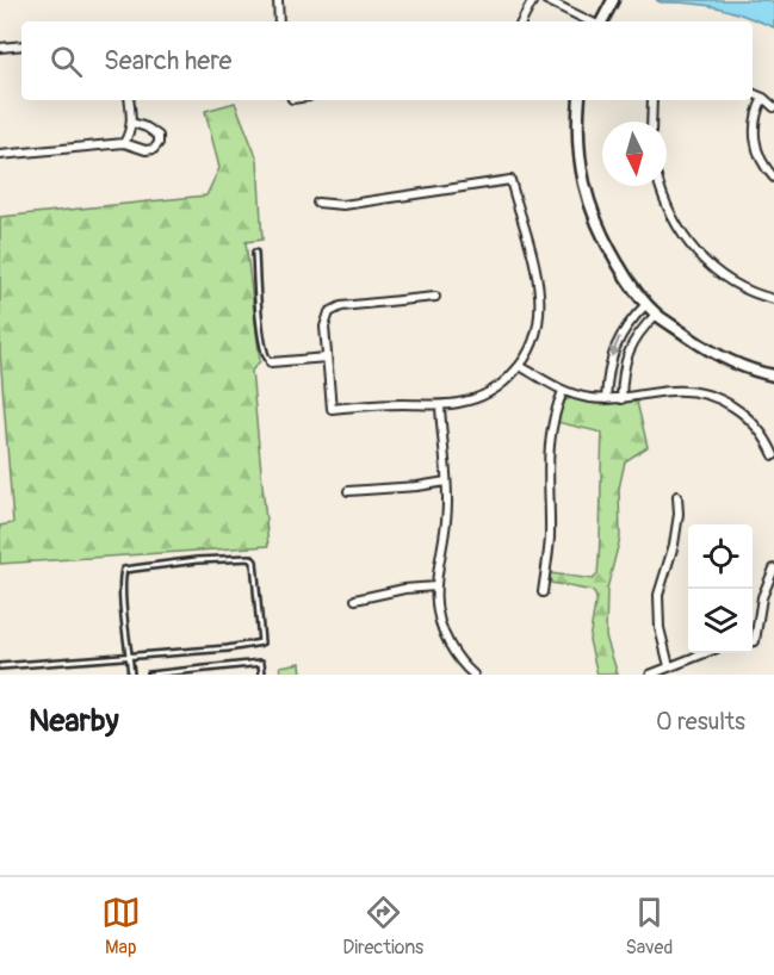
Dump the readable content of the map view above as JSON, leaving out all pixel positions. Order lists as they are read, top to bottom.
{
  "north": "bottom",
  "page": {
    "search": "Search here",
    "heading": ["Nearby", "0 results"],
    "nav": ["Map", "Directions", "Saved"]
  }
}
